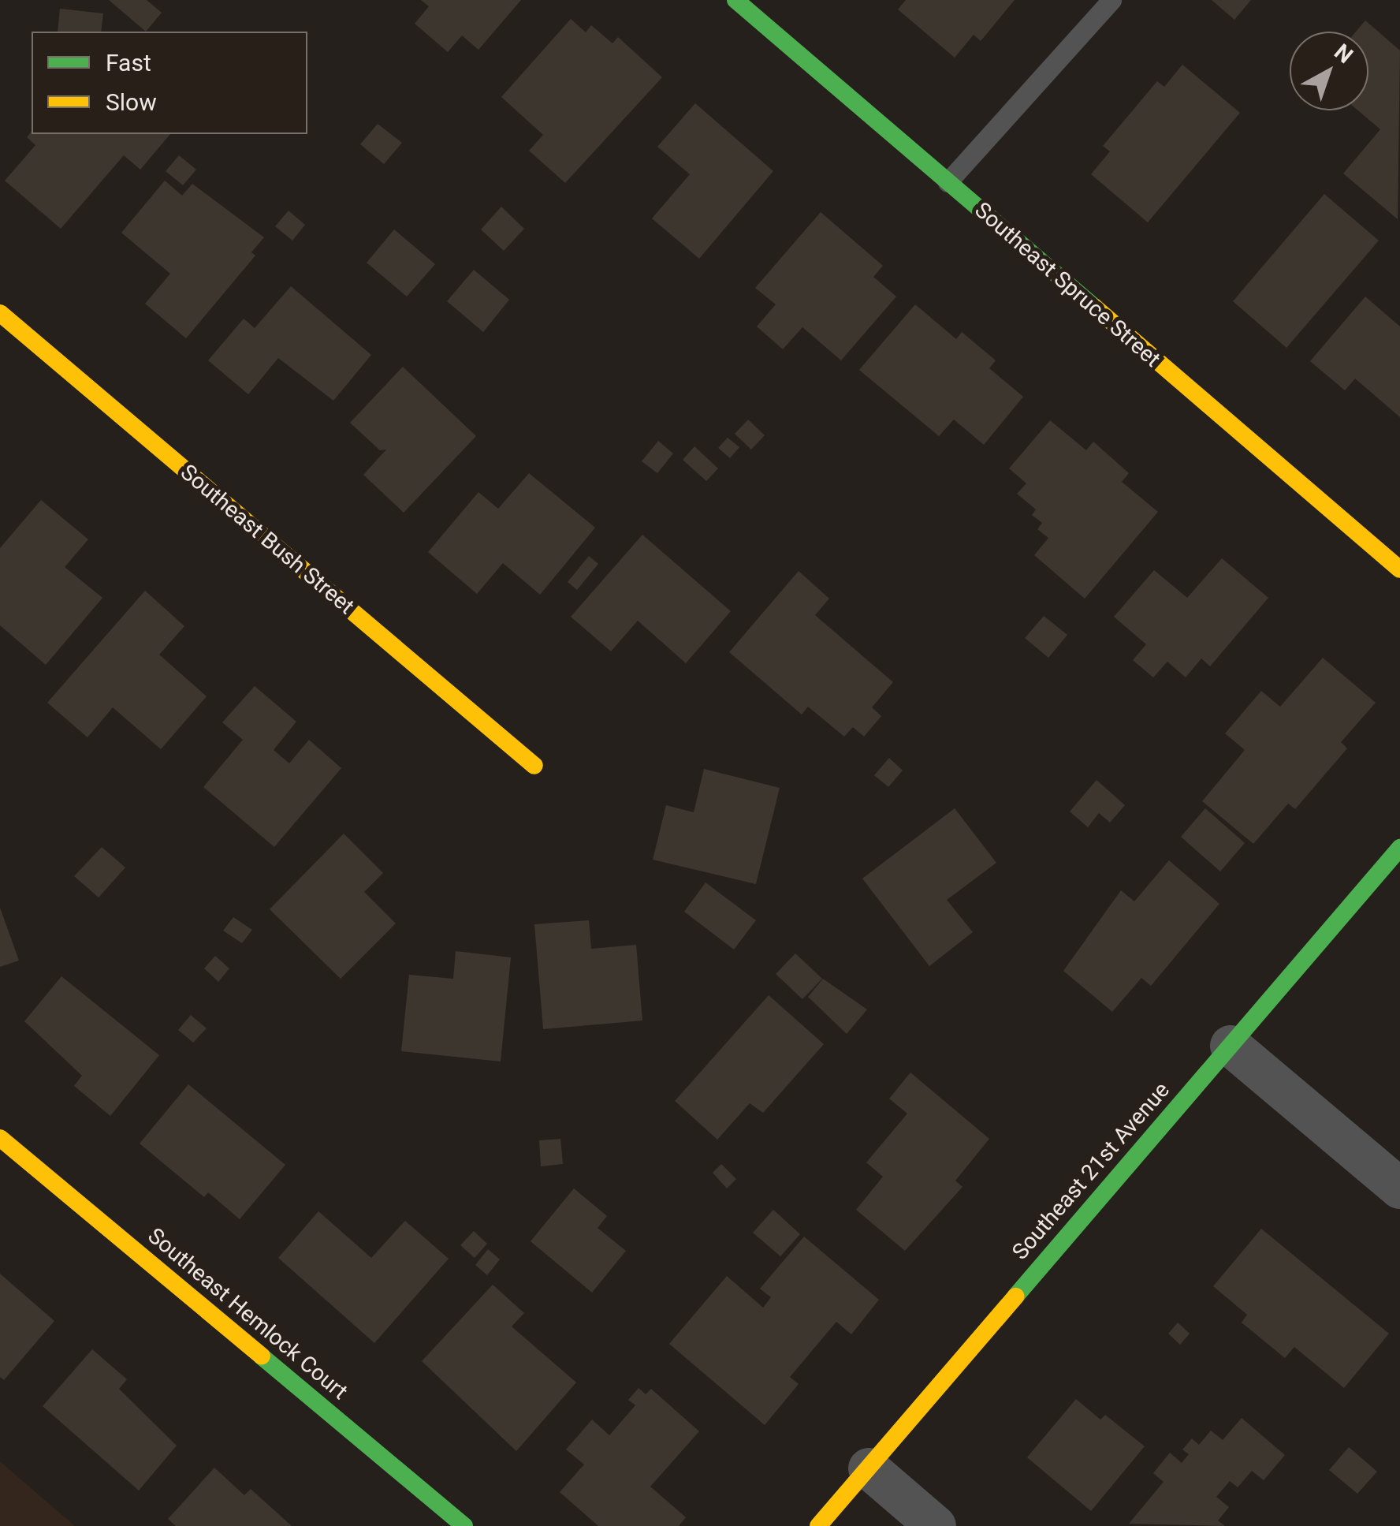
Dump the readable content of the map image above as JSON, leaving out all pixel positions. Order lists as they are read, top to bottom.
{
  "streets": {
    "street": [
      "Southeast Spruce Street",
      "Southeast Bush Street",
      "Southeast 21st Avenue",
      "Southeast Hemlock Court"
    ]
  },
  "legend": ["Fast", "Slow"],
  "north": "top right"
}
